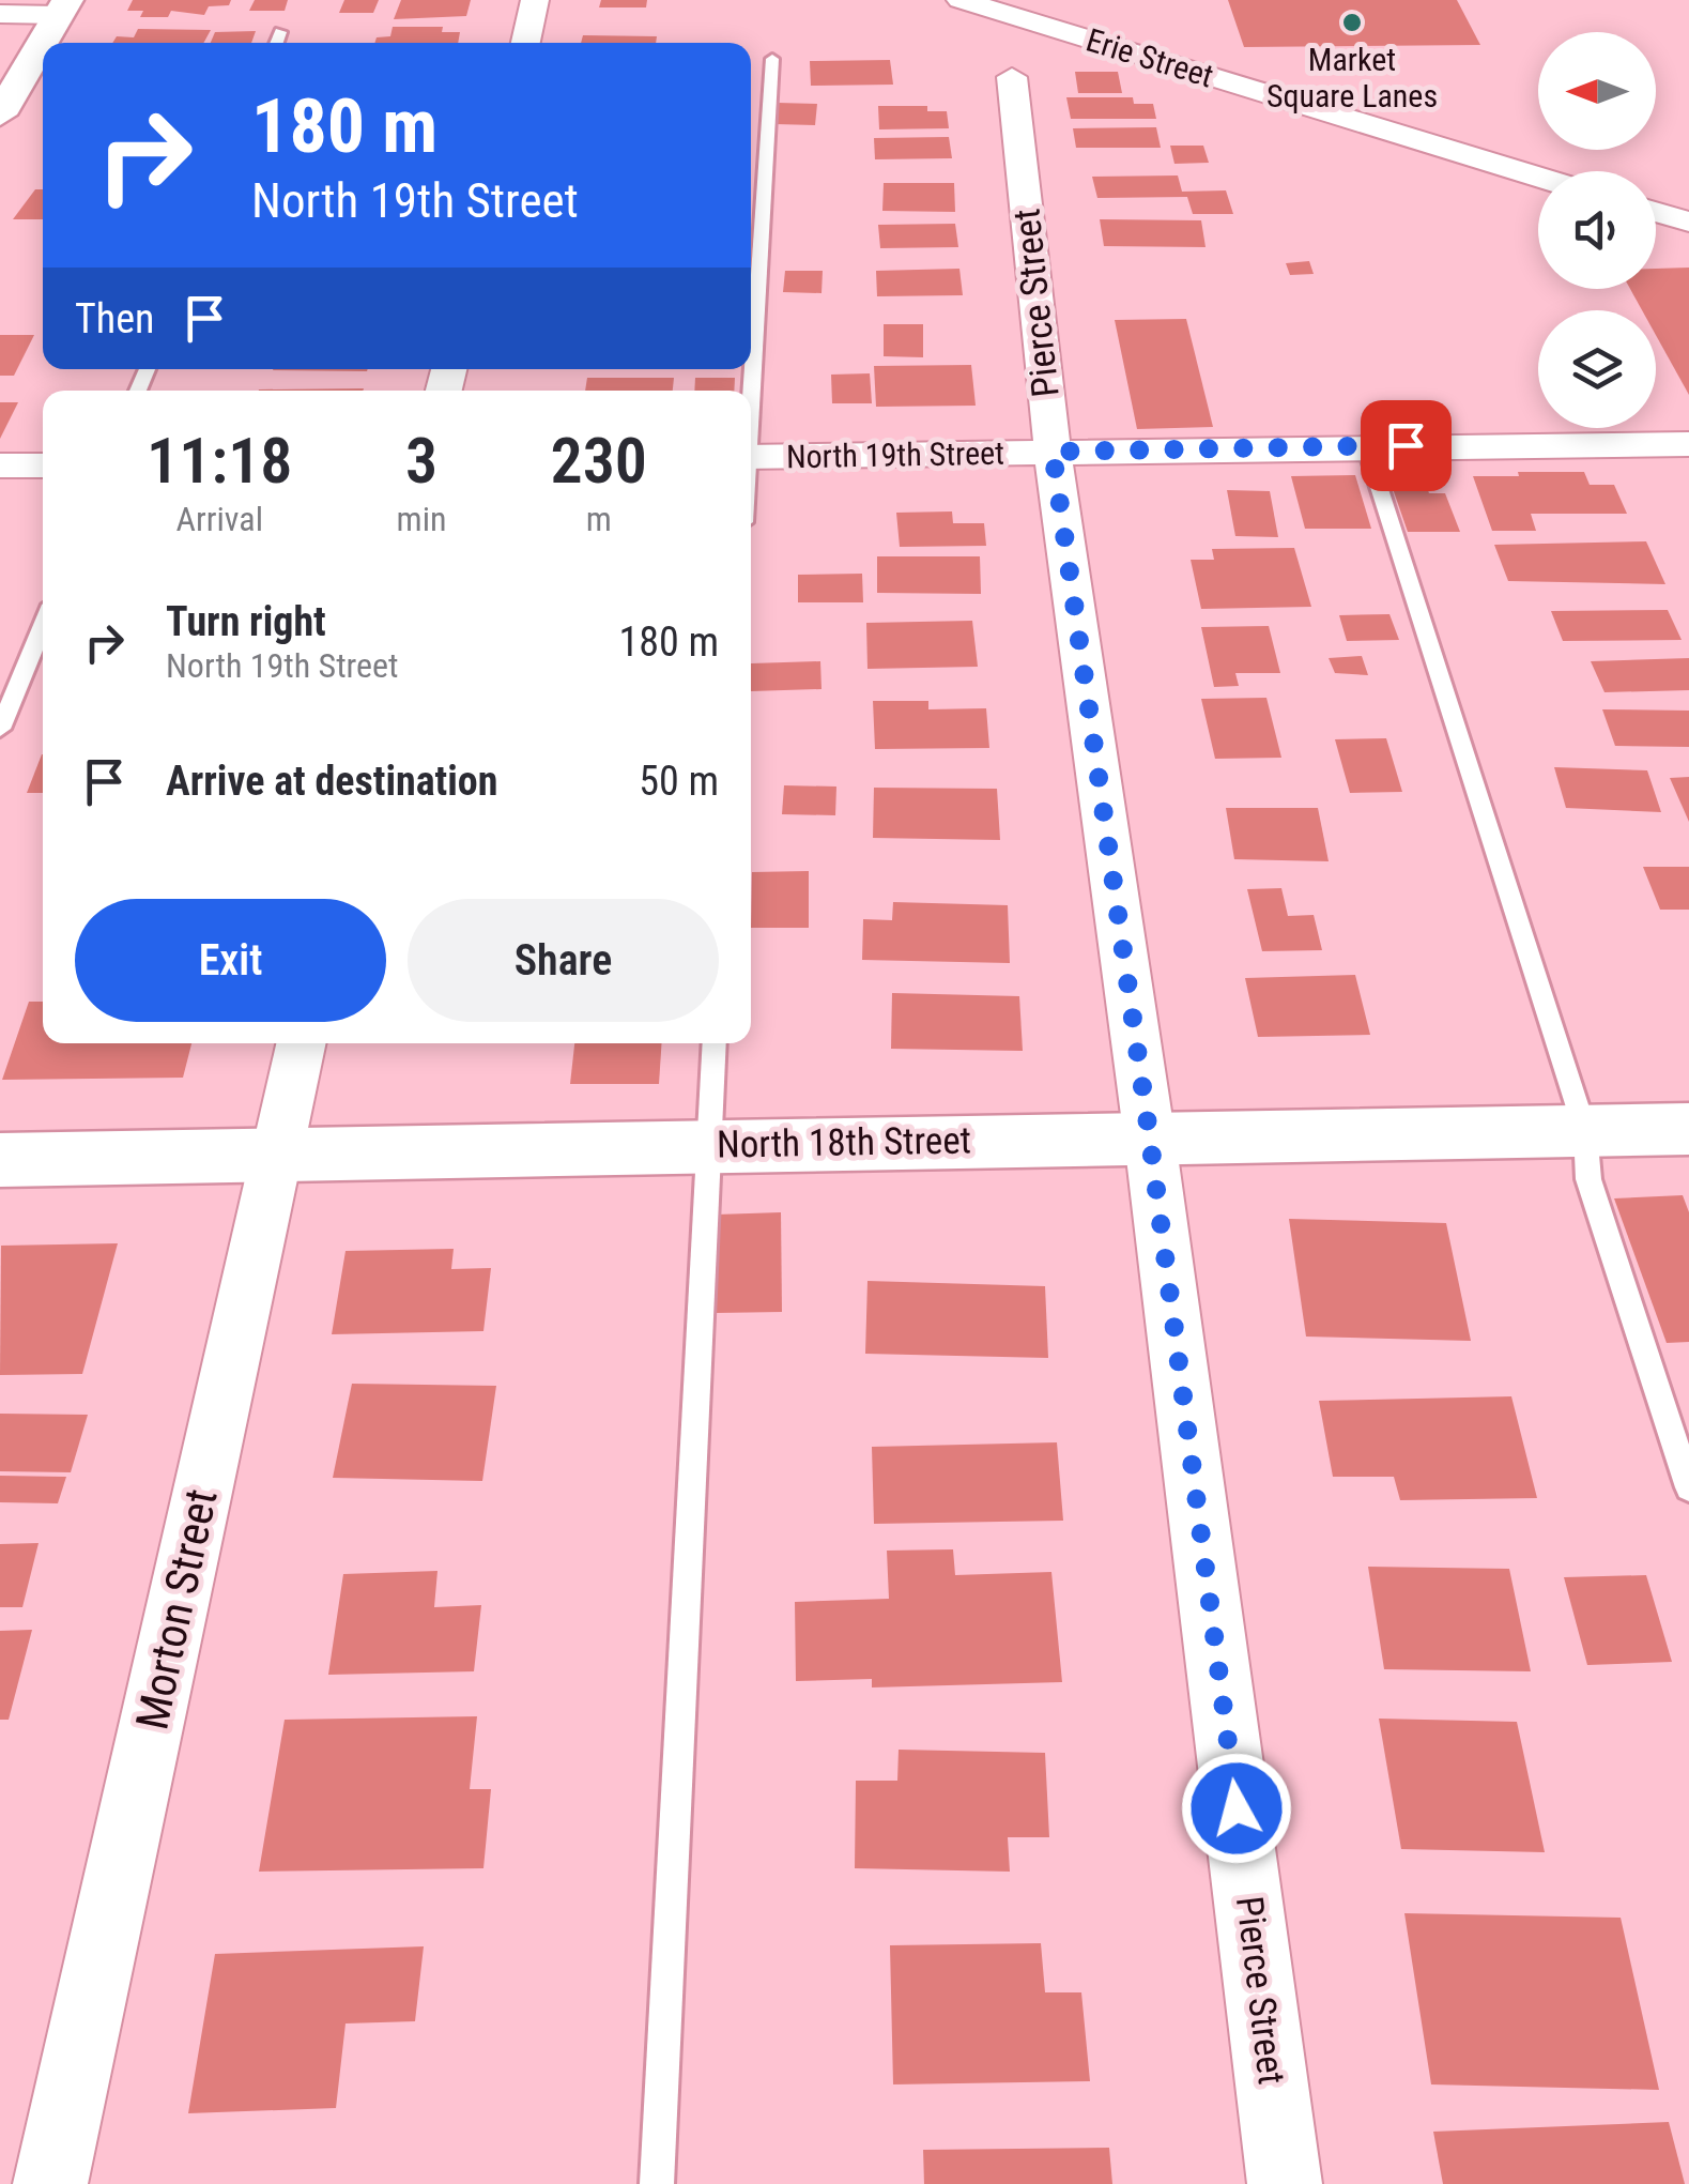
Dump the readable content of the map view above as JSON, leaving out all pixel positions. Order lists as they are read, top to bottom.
{
  "streets": {
    "main road": ["North 18th Street"],
    "street": [
      "Erie Street",
      "Pierce Street",
      "North 19th Street",
      "Morton Street"
    ]
  },
  "crossings": [
    ["Pierce Street", "North 19th Street"],
    ["Pierce Street", "North 18th Street"],
    ["North 18th Street", "Morton Street"]
  ],
  "places": ["Market Square Lanes"],
  "north": "left",
  "page": {
    "turn": ["180 m", "North 19th Street"],
    "then": "Then",
    "eta": [
      "11:18",
      "Arrival",
      "3",
      "min",
      "230",
      "m"
    ],
    "list": [
      {
        "name": "Turn right",
        "note": "North 19th Street",
        "value": "180 m"
      },
      {
        "name": "Arrive at destination",
        "value": "50 m"
      }
    ],
    "buttons": ["Exit", "Share"]
  }
}
